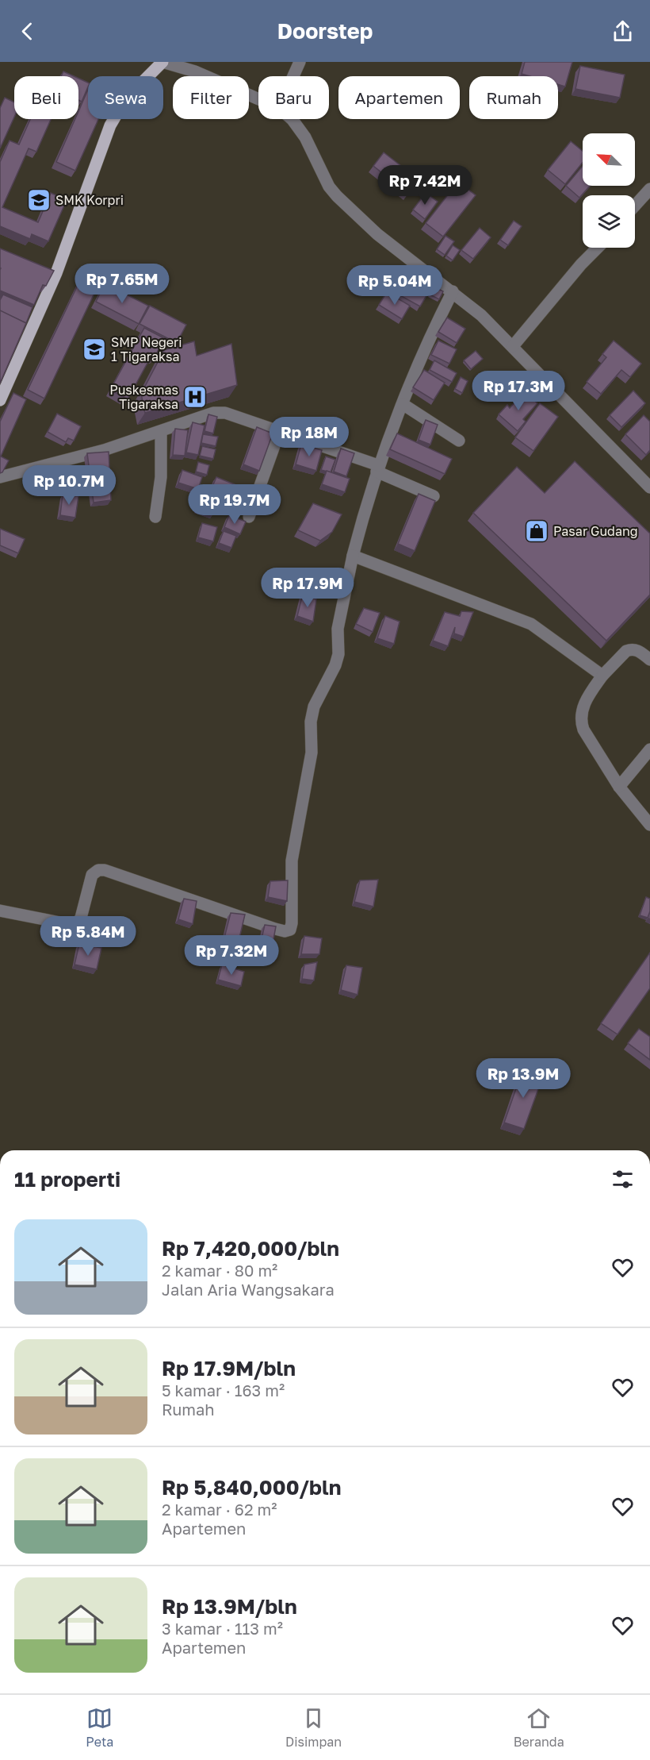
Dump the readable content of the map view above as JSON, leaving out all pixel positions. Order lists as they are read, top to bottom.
{
  "places": {
    "school or university": ["SMK Korpri", "SMP Negeri 1 Tigaraksa"],
    "hospital": ["Puskesmas Tigaraksa"],
    "shop": ["Pasar Gudang"]
  },
  "north": "top left",
  "page": {
    "header": "Doorstep",
    "chip": [
      "Beli",
      "Sewa",
      "Filter",
      "Baru",
      "Apartemen",
      "Rumah"
    ],
    "price": [
      "Rp 7.42M",
      "Rp 7.65M",
      "Rp 5.04M",
      "Rp 17.3M",
      "Rp 18M",
      "Rp 10.7M",
      "Rp 19.7M",
      "Rp 17.9M",
      "Rp 5.84M",
      "Rp 7.32M",
      "Rp 13.9M"
    ],
    "heading": "11 properti",
    "list": [
      {
        "name": "Rp 7,420,000/bln",
        "note": "2 kamar · 80 m² · Jalan Aria Wangsakara"
      },
      {
        "name": "Rp 17.9M/bln",
        "note": "5 kamar · 163 m² · Rumah"
      },
      {
        "name": "Rp 5,840,000/bln",
        "note": "2 kamar · 62 m² · Apartemen"
      },
      {
        "name": "Rp 13.9M/bln",
        "note": "3 kamar · 113 m² · Apartemen"
      }
    ],
    "tabs": ["Peta", "Disimpan", "Beranda"]
  }
}
